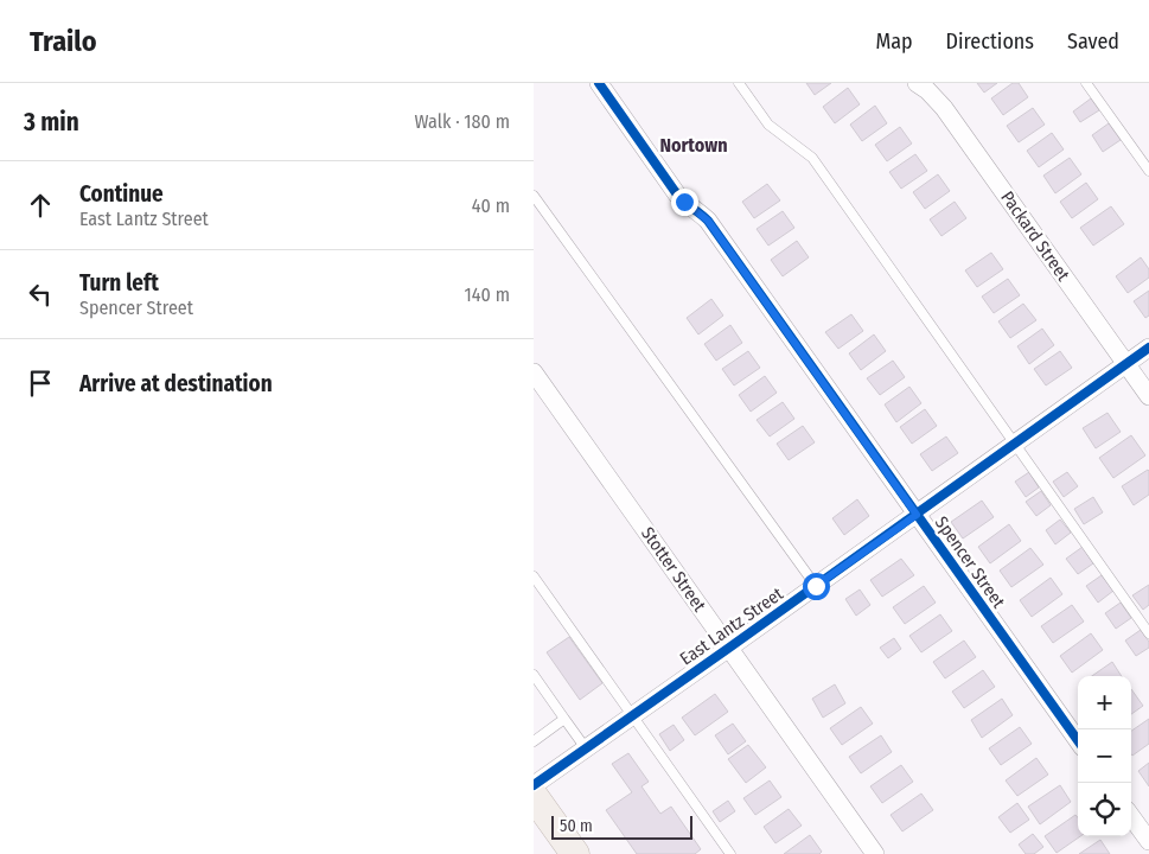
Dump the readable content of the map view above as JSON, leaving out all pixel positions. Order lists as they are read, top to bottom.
{
  "streets": {
    "street": [
      "Packard Street",
      "Spencer Street",
      "Stotter Street",
      "East Lantz Street"
    ]
  },
  "crossings": [
    ["Packard Street", "East Lantz Street"],
    ["Spencer Street", "East Lantz Street"],
    ["Stotter Street", "East Lantz Street"]
  ],
  "districts": ["Nortown"],
  "scale_bar": "50 m",
  "page": {
    "header": "Trailo",
    "nav": ["Map", "Directions", "Saved"],
    "heading": ["3 min", "Walk · 180 m"],
    "list": [
      ["Continue", "East Lantz Street", "40 m"],
      ["Turn left", "Spencer Street", "140 m"],
      "Arrive at destination"
    ],
    "map_buttons": ["+", "−"],
    "scale": "50 m"
  }
}
